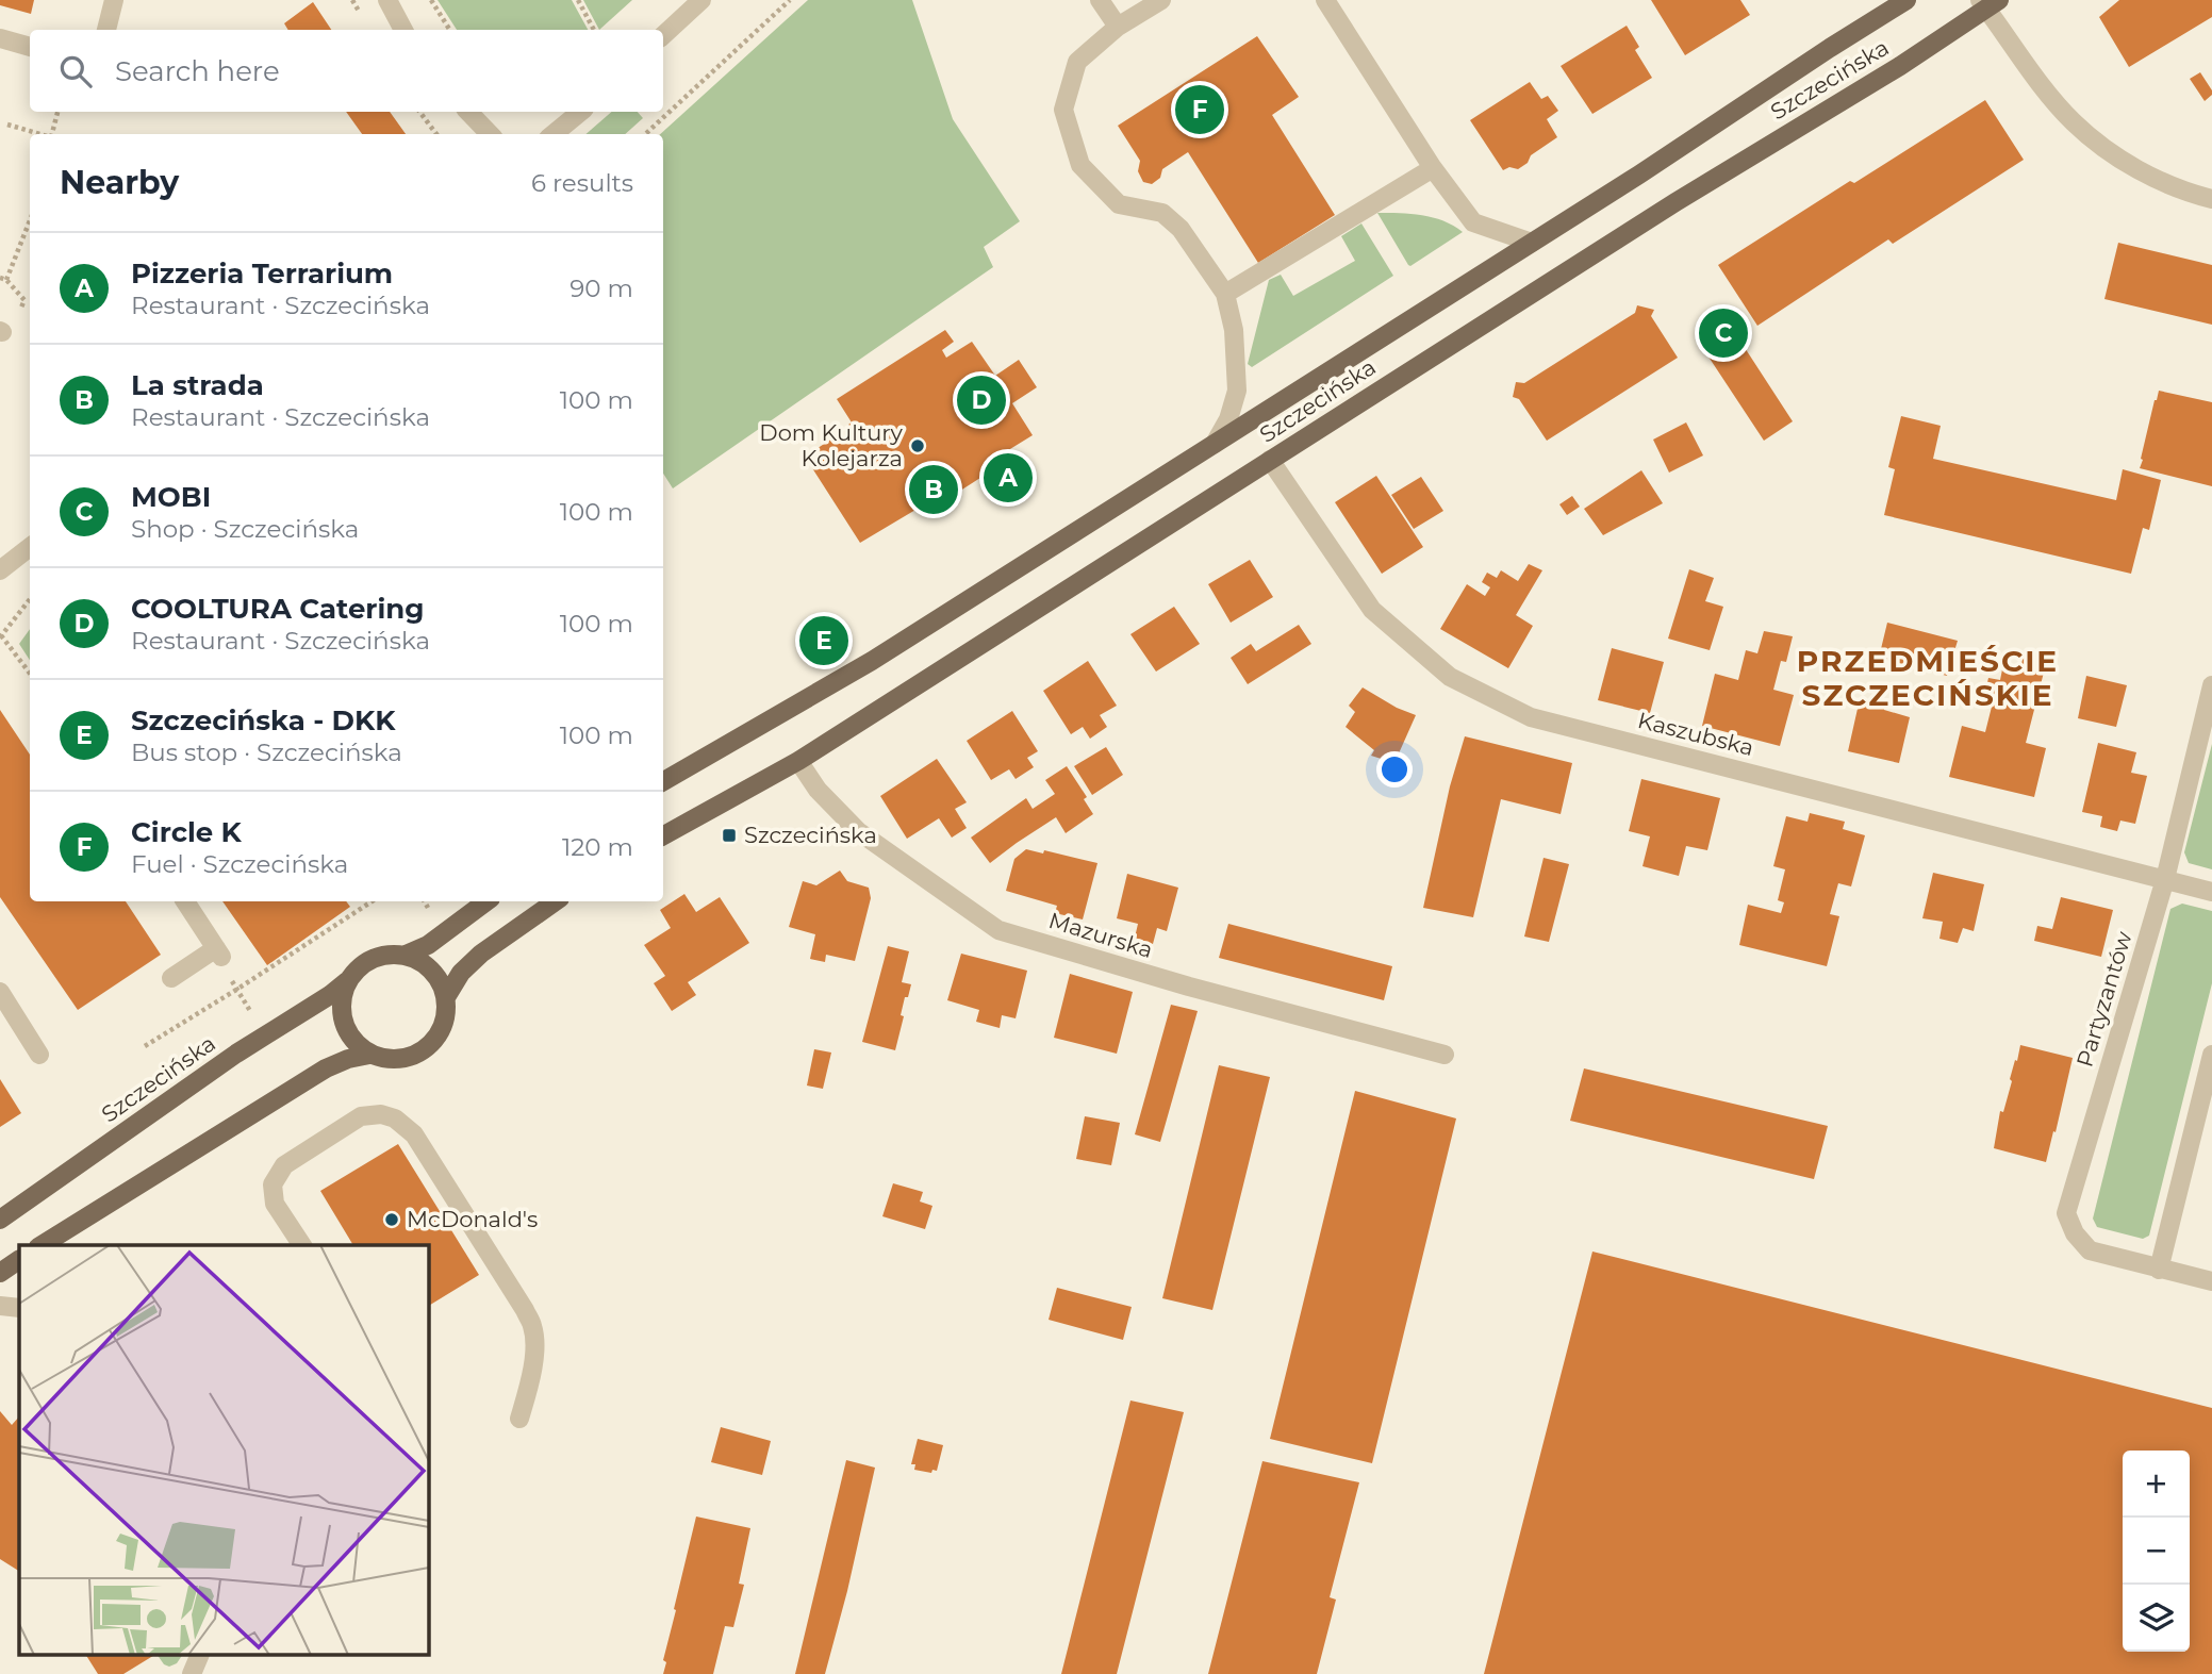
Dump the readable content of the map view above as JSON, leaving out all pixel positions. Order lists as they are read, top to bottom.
{
  "streets": {
    "main road": ["Szczecińska"],
    "street": ["Kaszubska", "Mazurska", "Partyzantów"]
  },
  "crossings": [
    ["Szczecińska", "Kaszubska"],
    ["Szczecińska", "Mazurska"],
    ["Kaszubska", "Partyzantów"]
  ],
  "districts": ["PRZEDMIEŚCIE SZCZECIŃSKIE"],
  "places": {
    "other": ["Dom Kultury Kolejarza", "McDonald's"],
    "transit": ["Szczecińska"]
  },
  "page": {
    "search": "Search here",
    "pins": [
      "F",
      "C",
      "D",
      "A",
      "B",
      "E"
    ],
    "heading": ["Nearby", "6 results"],
    "list": [
      {
        "mark": "A",
        "name": "Pizzeria Terrarium",
        "note": "Restaurant · Szczecińska",
        "value": "90 m"
      },
      {
        "mark": "B",
        "name": "La strada",
        "note": "Restaurant · Szczecińska",
        "value": "100 m"
      },
      {
        "mark": "C",
        "name": "MOBI",
        "note": "Shop · Szczecińska",
        "value": "100 m"
      },
      {
        "mark": "D",
        "name": "COOLTURA Catering",
        "note": "Restaurant · Szczecińska",
        "value": "100 m"
      },
      {
        "mark": "E",
        "name": "Szczecińska - DKK",
        "note": "Bus stop · Szczecińska",
        "value": "100 m"
      },
      {
        "mark": "F",
        "name": "Circle K",
        "note": "Fuel · Szczecińska",
        "value": "120 m"
      }
    ],
    "map_buttons": ["+", "−"]
  }
}
